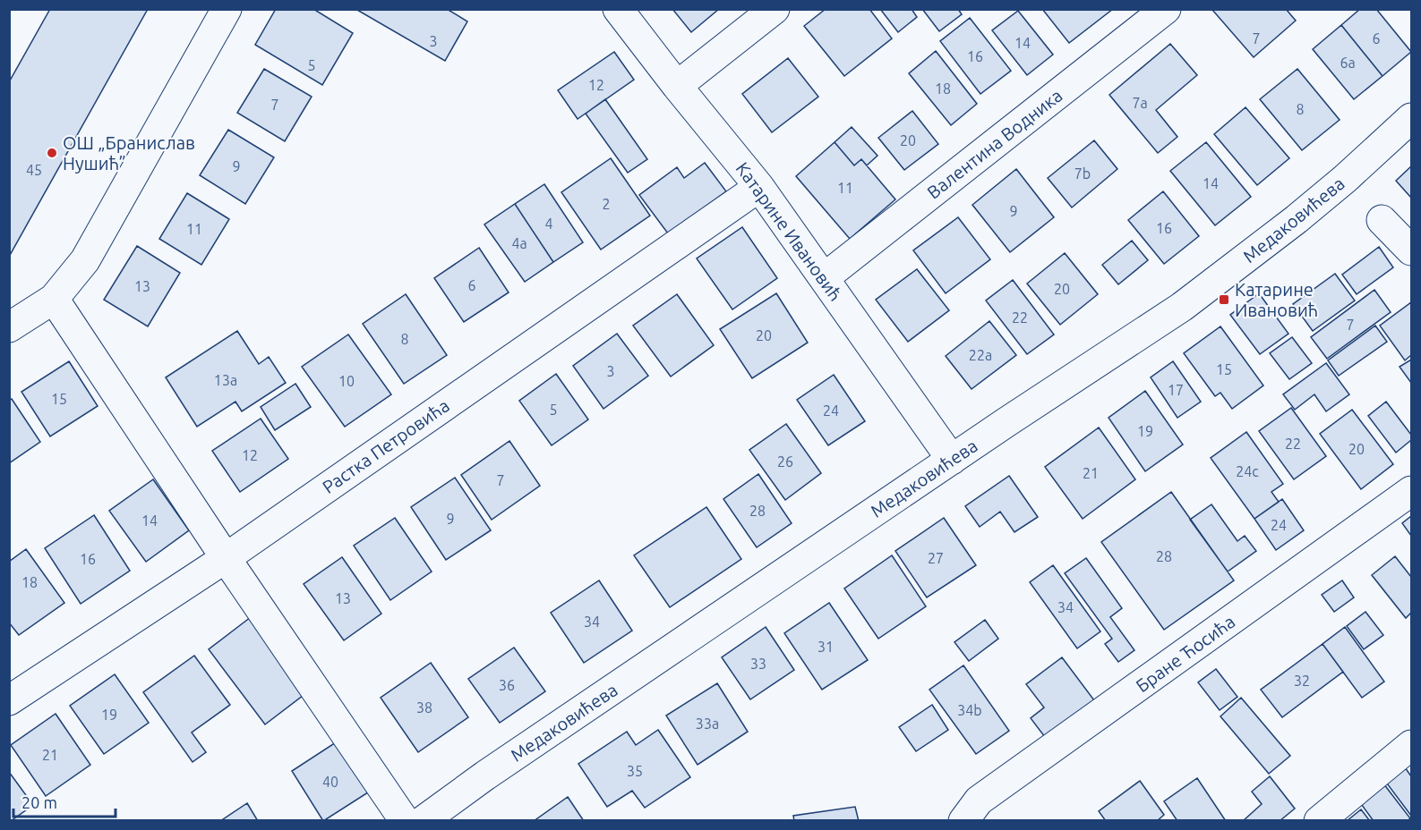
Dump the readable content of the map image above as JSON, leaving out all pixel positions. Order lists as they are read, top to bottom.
{
  "streets": {
    "street": [
      "Валентина Водника",
      "Медаковићева",
      "Катарине Ивановић",
      "Растка Петровића",
      "Бране Ћосића"
    ]
  },
  "crossings": [
    ["Валентина Водника", "Катарине Ивановић"],
    ["Медаковићева", "Катарине Ивановић"],
    ["Катарине Ивановић", "Растка Петровића"]
  ],
  "places": {
    "other": ["ОШ „Бранислав Нушић”"],
    "transit": ["Катарине Ивановић"]
  },
  "house_numbers": [
    "7",
    "6",
    "3",
    "14",
    "16",
    "6a",
    "5",
    "12",
    "18",
    "7a",
    "7",
    "8",
    "20",
    "9",
    "45",
    "7b",
    "14",
    "11",
    "2",
    "9",
    "4",
    "16",
    "11",
    "4a",
    "6",
    "13",
    "20",
    "22",
    "7",
    "20",
    "8",
    "22a",
    "15",
    "3",
    "13a",
    "10",
    "17",
    "15",
    "5",
    "24",
    "19",
    "22",
    "20",
    "12",
    "26",
    "24c",
    "21",
    "7",
    "28",
    "9",
    "14",
    "24",
    "28",
    "27",
    "16",
    "18",
    "13",
    "34",
    "34",
    "31",
    "33",
    "32",
    "36",
    "38",
    "34b",
    "19",
    "33a",
    "21",
    "35",
    "40"
  ],
  "scale_bar": "20 m"
}
